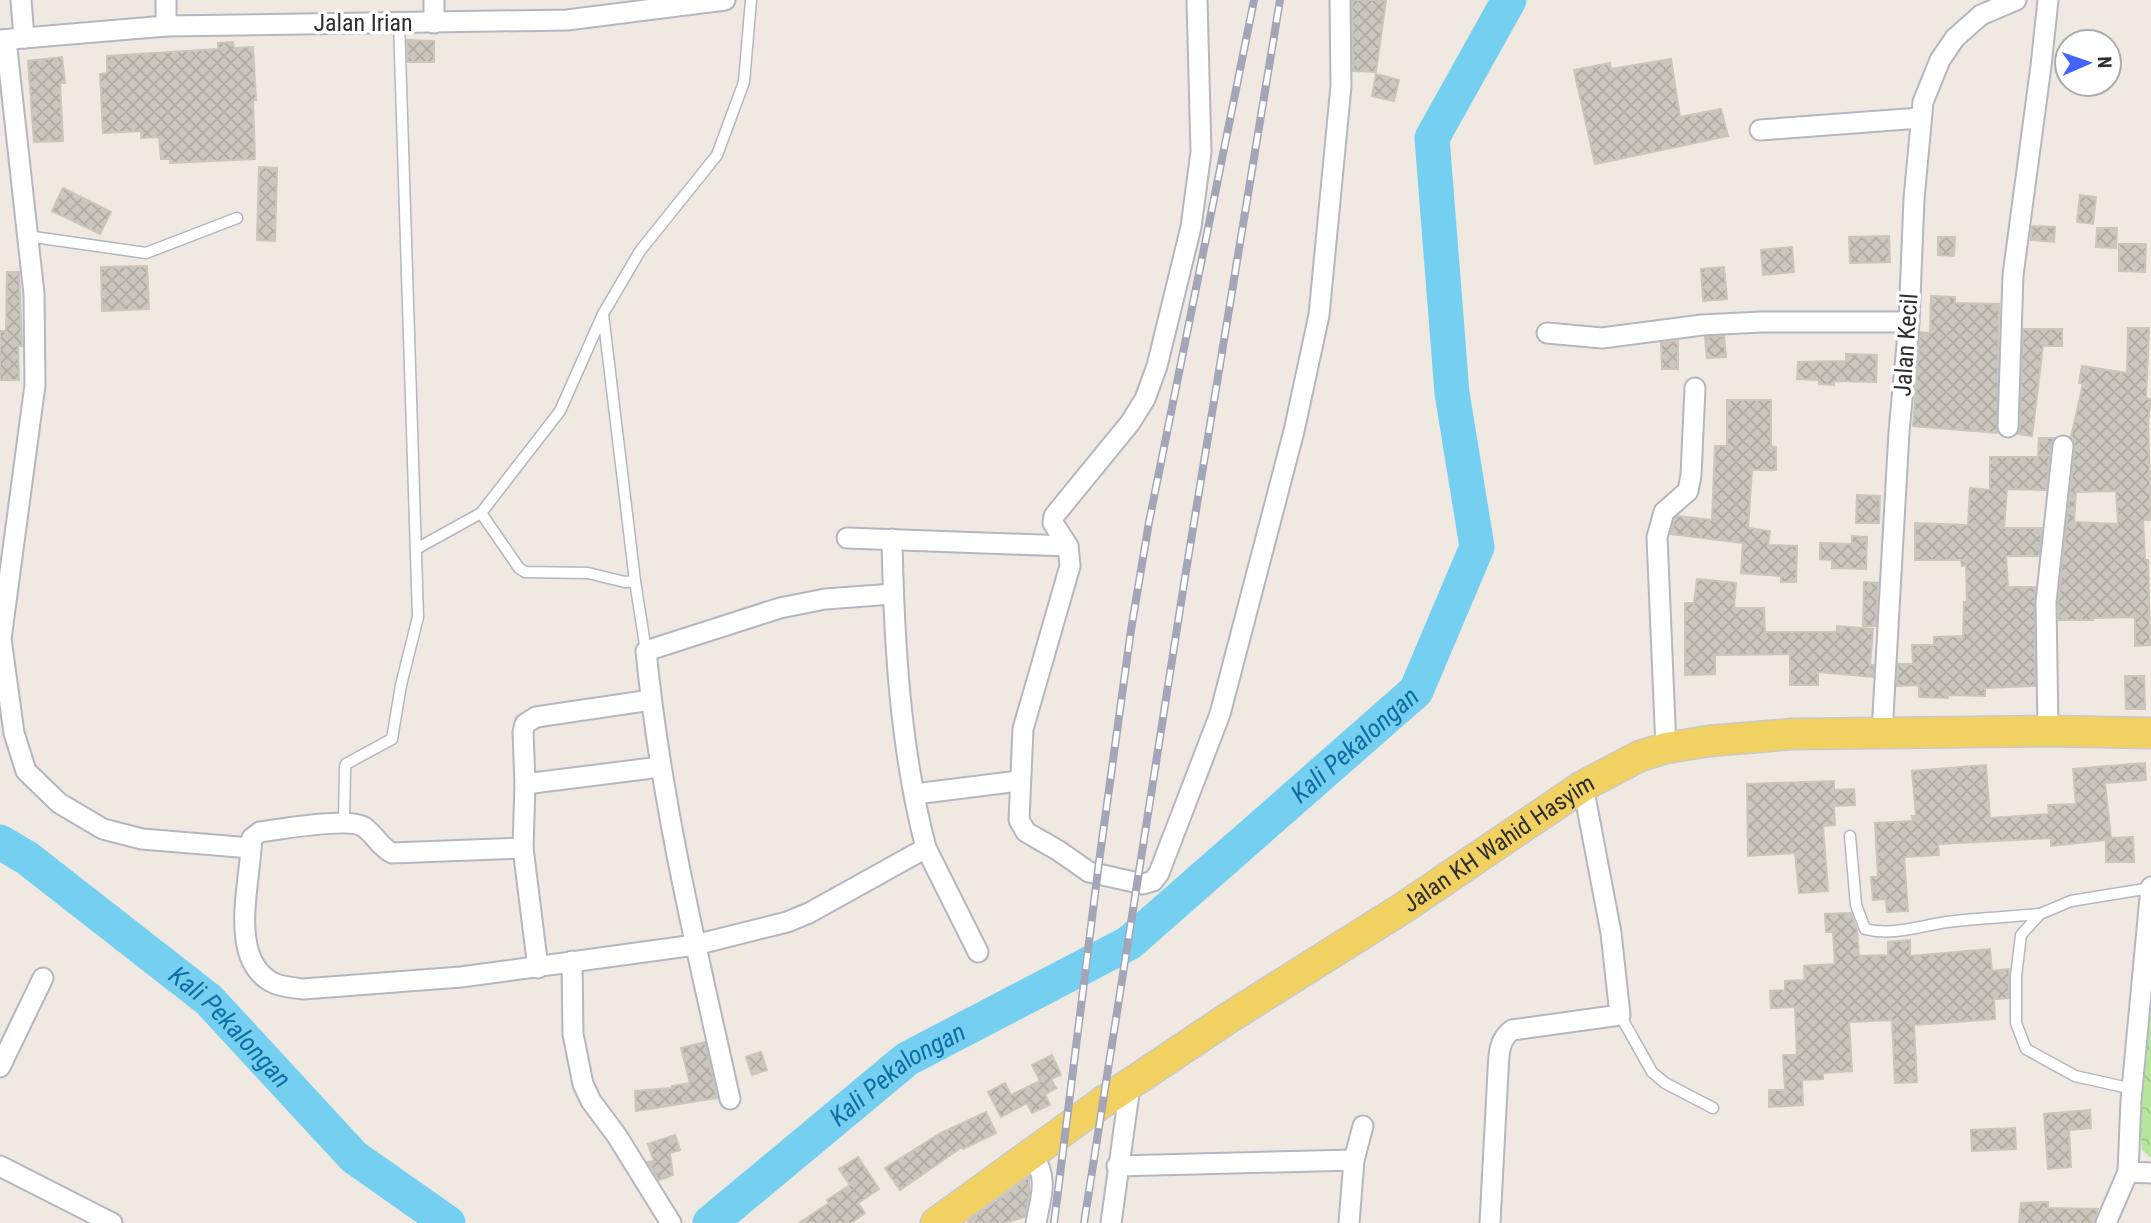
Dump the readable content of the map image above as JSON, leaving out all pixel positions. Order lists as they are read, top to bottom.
{
  "streets": {
    "main road": ["Jalan KH Wahid Hasyim"],
    "street": ["Jalan Irian", "Jalan Kecil"]
  },
  "crossings": [
    ["Jalan Kecil", "Jalan KH Wahid Hasyim"]
  ],
  "water": ["Kali Pekalongan"],
  "north": "right"
}
